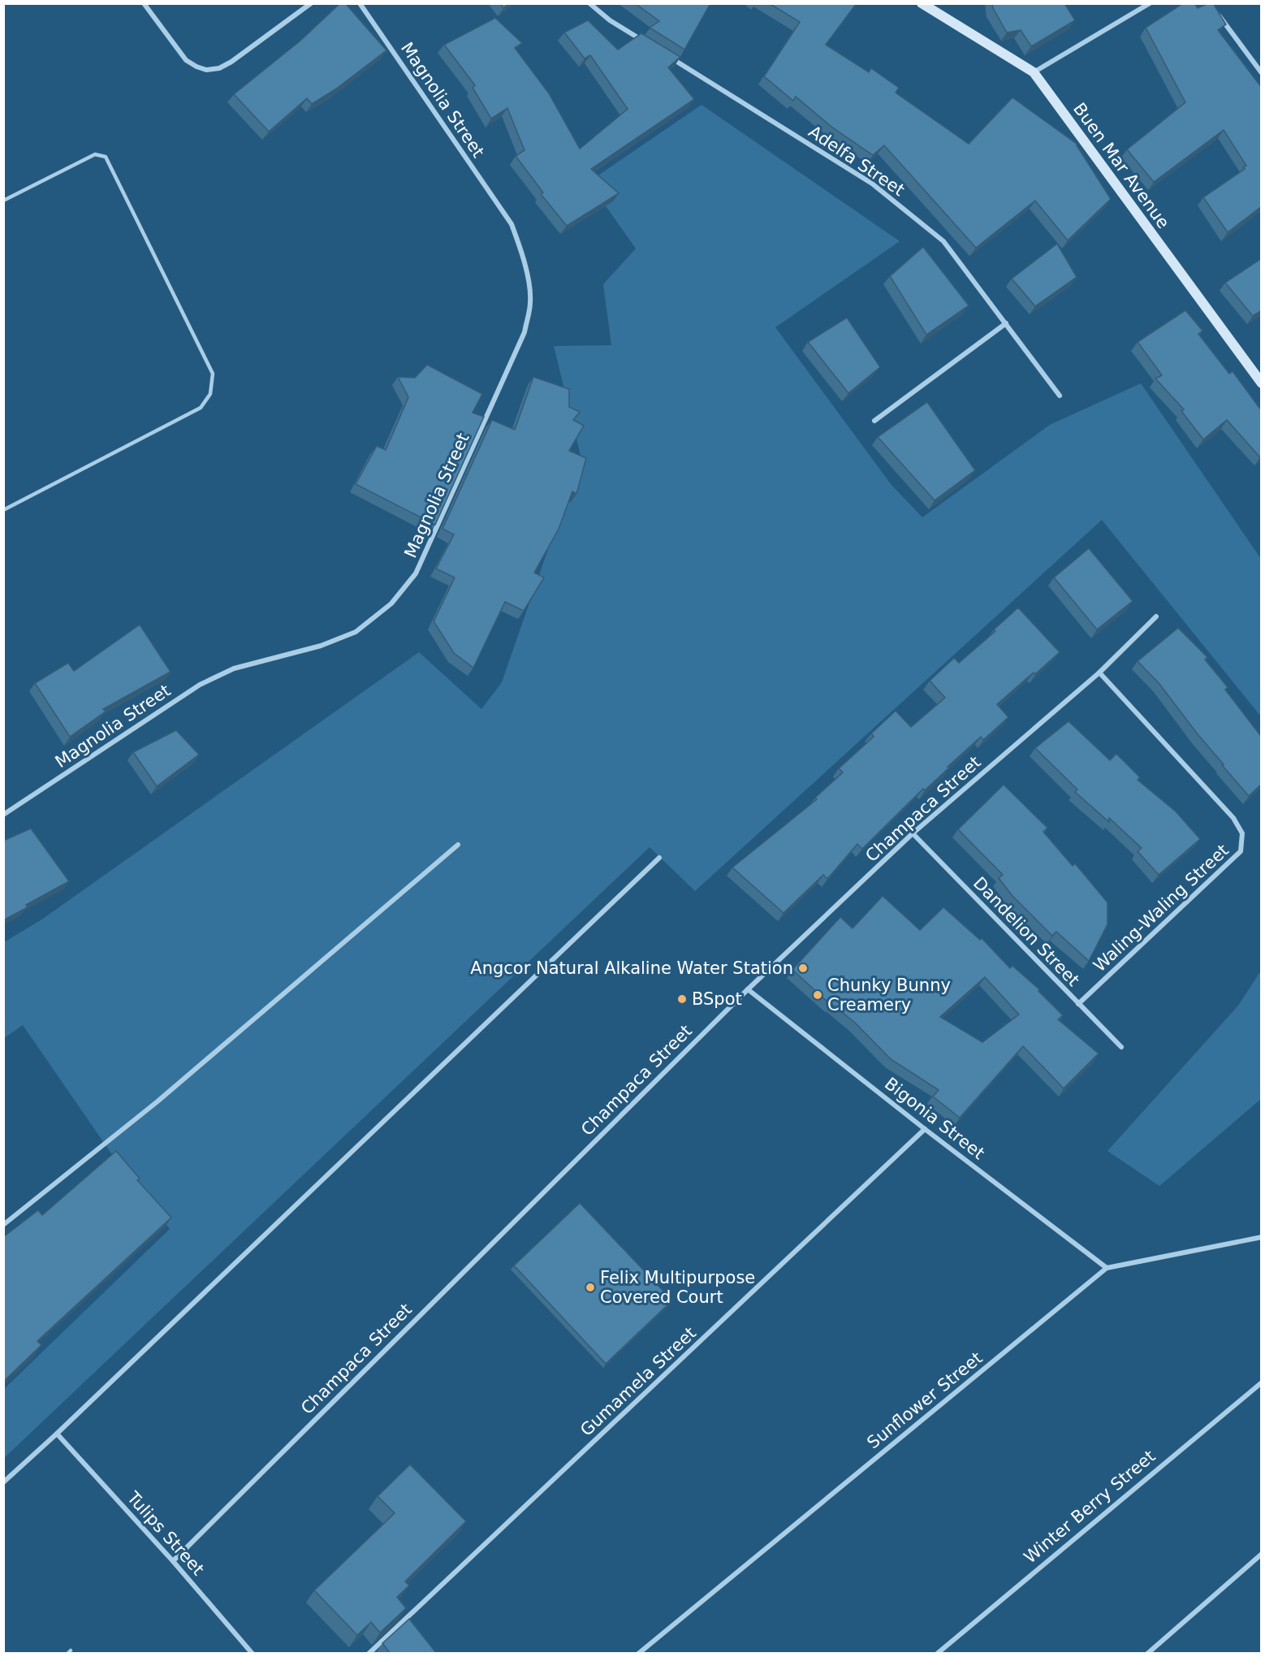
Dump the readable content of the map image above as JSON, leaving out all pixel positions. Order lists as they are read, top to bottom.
{
  "streets": {
    "street": [
      "Magnolia Street",
      "Adelfa Street",
      "Buen Mar Avenue",
      "Champaca Street",
      "Waling-Waling Street",
      "Dandelion Street",
      "Bigonia Street",
      "Gumamela Street",
      "Sunflower Street",
      "Winter Berry Street",
      "Tulips Street"
    ]
  },
  "crossings": [
    ["Champaca Street", "Waling-Waling Street"],
    ["Champaca Street", "Dandelion Street"],
    ["Champaca Street", "Bigonia Street"],
    ["Champaca Street", "Tulips Street"],
    ["Waling-Waling Street", "Dandelion Street"],
    ["Bigonia Street", "Gumamela Street"],
    ["Bigonia Street", "Sunflower Street"]
  ],
  "places": [
    "Angcor Natural Alkaline Water Station",
    "Chunky Bunny Creamery",
    "BSpot",
    "Felix Multipurpose Covered Court"
  ]
}
